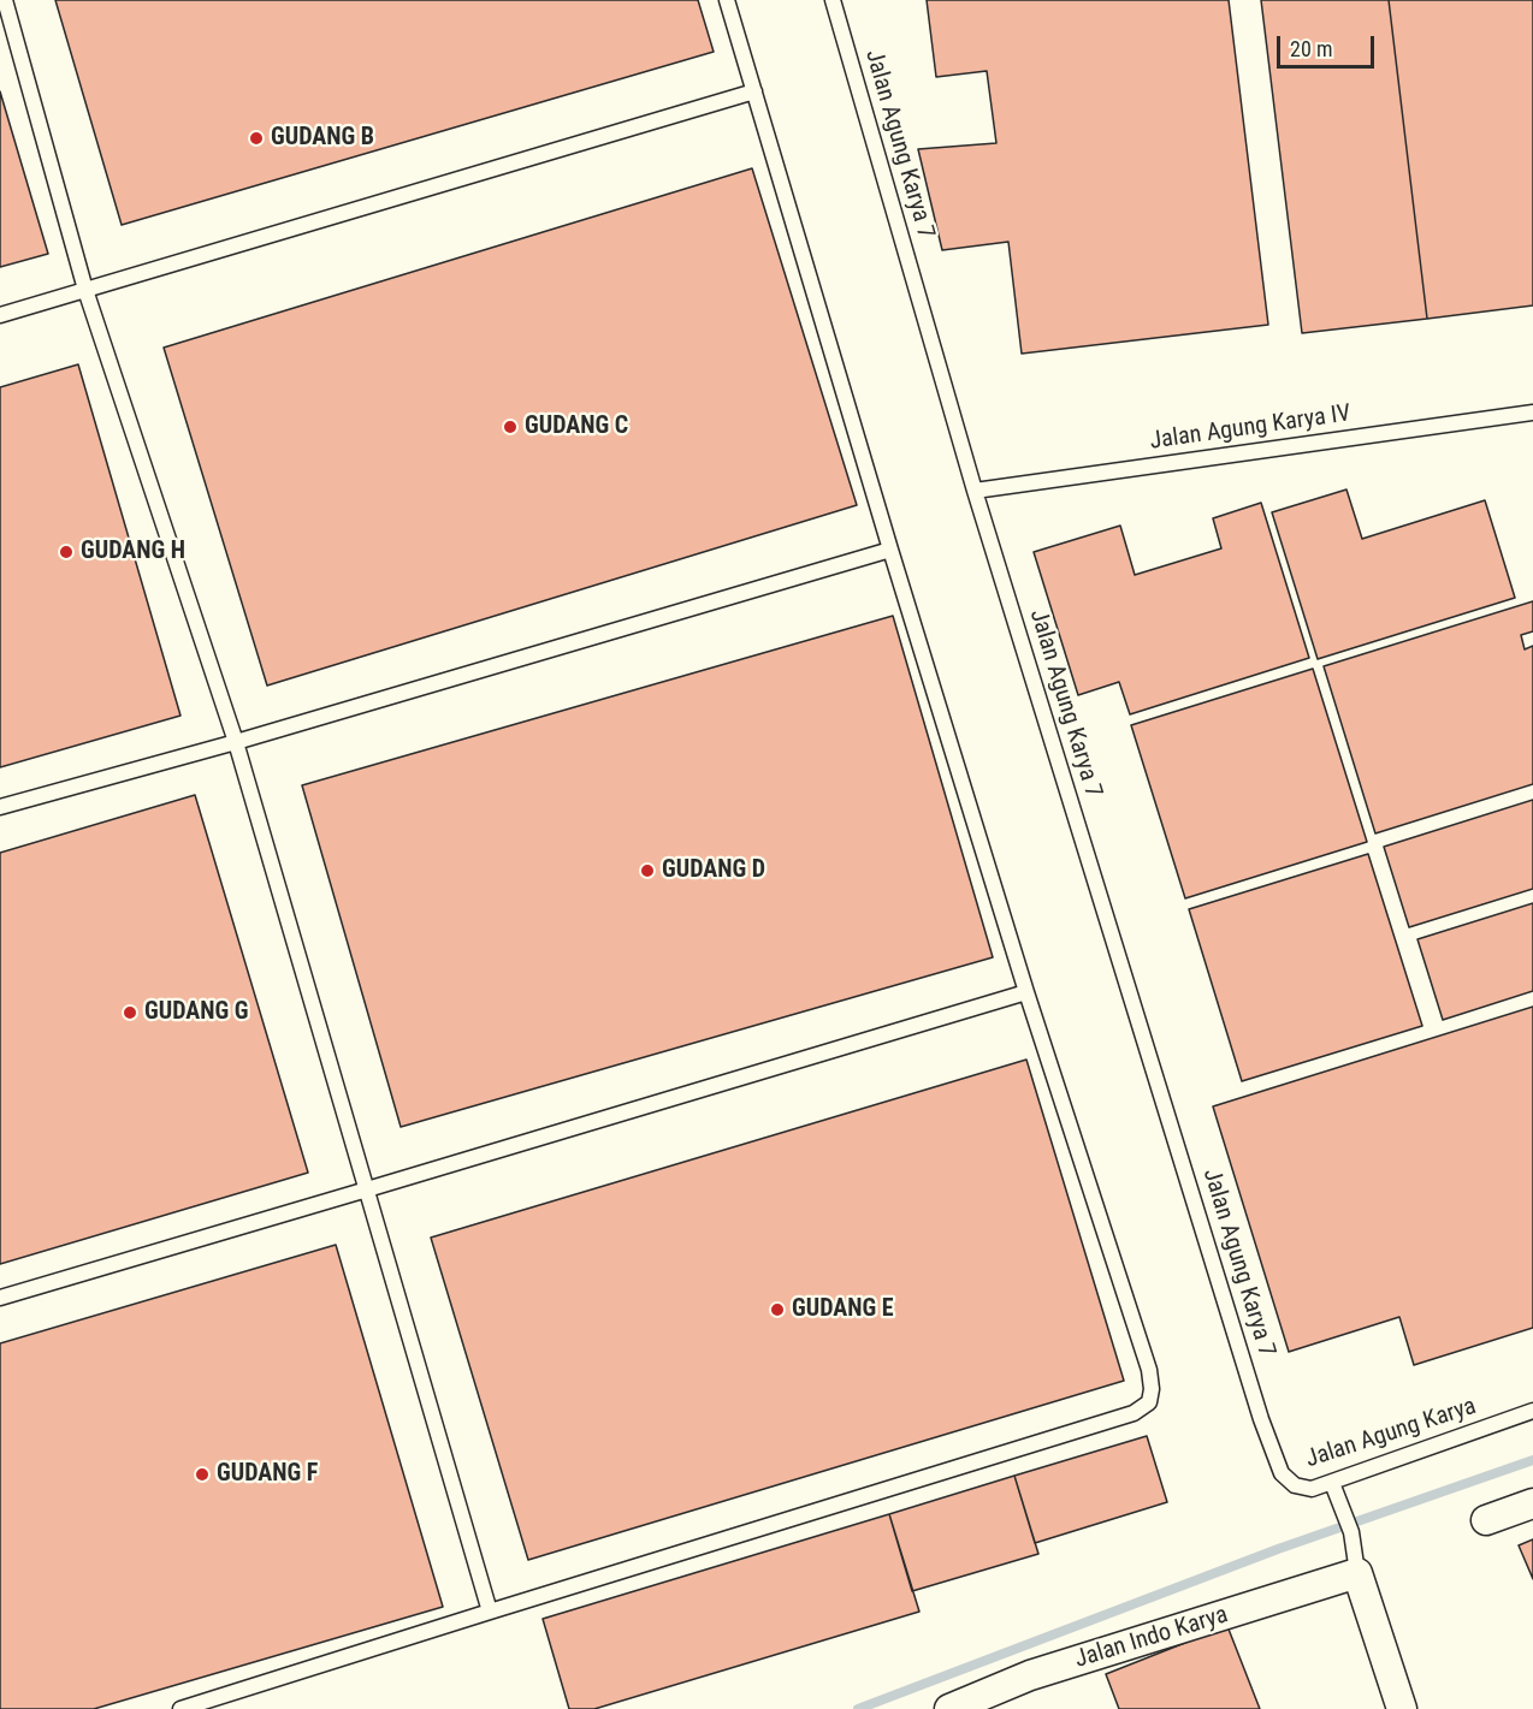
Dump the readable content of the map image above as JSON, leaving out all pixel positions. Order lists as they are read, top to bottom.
{
  "streets": {
    "street": ["Jalan Indo Karya"],
    "lane": ["Jalan Agung Karya 7", "Jalan Agung Karya IV", "Jalan Agung Karya"]
  },
  "crossings": [
    ["Jalan Agung Karya 7", "Jalan Agung Karya IV"],
    ["Jalan Agung Karya 7", "Jalan Agung Karya"]
  ],
  "places": [
    "GUDANG B",
    "GUDANG C",
    "GUDANG H",
    "GUDANG D",
    "GUDANG G",
    "GUDANG E",
    "GUDANG F"
  ],
  "scale_bar": "20 m"
}
